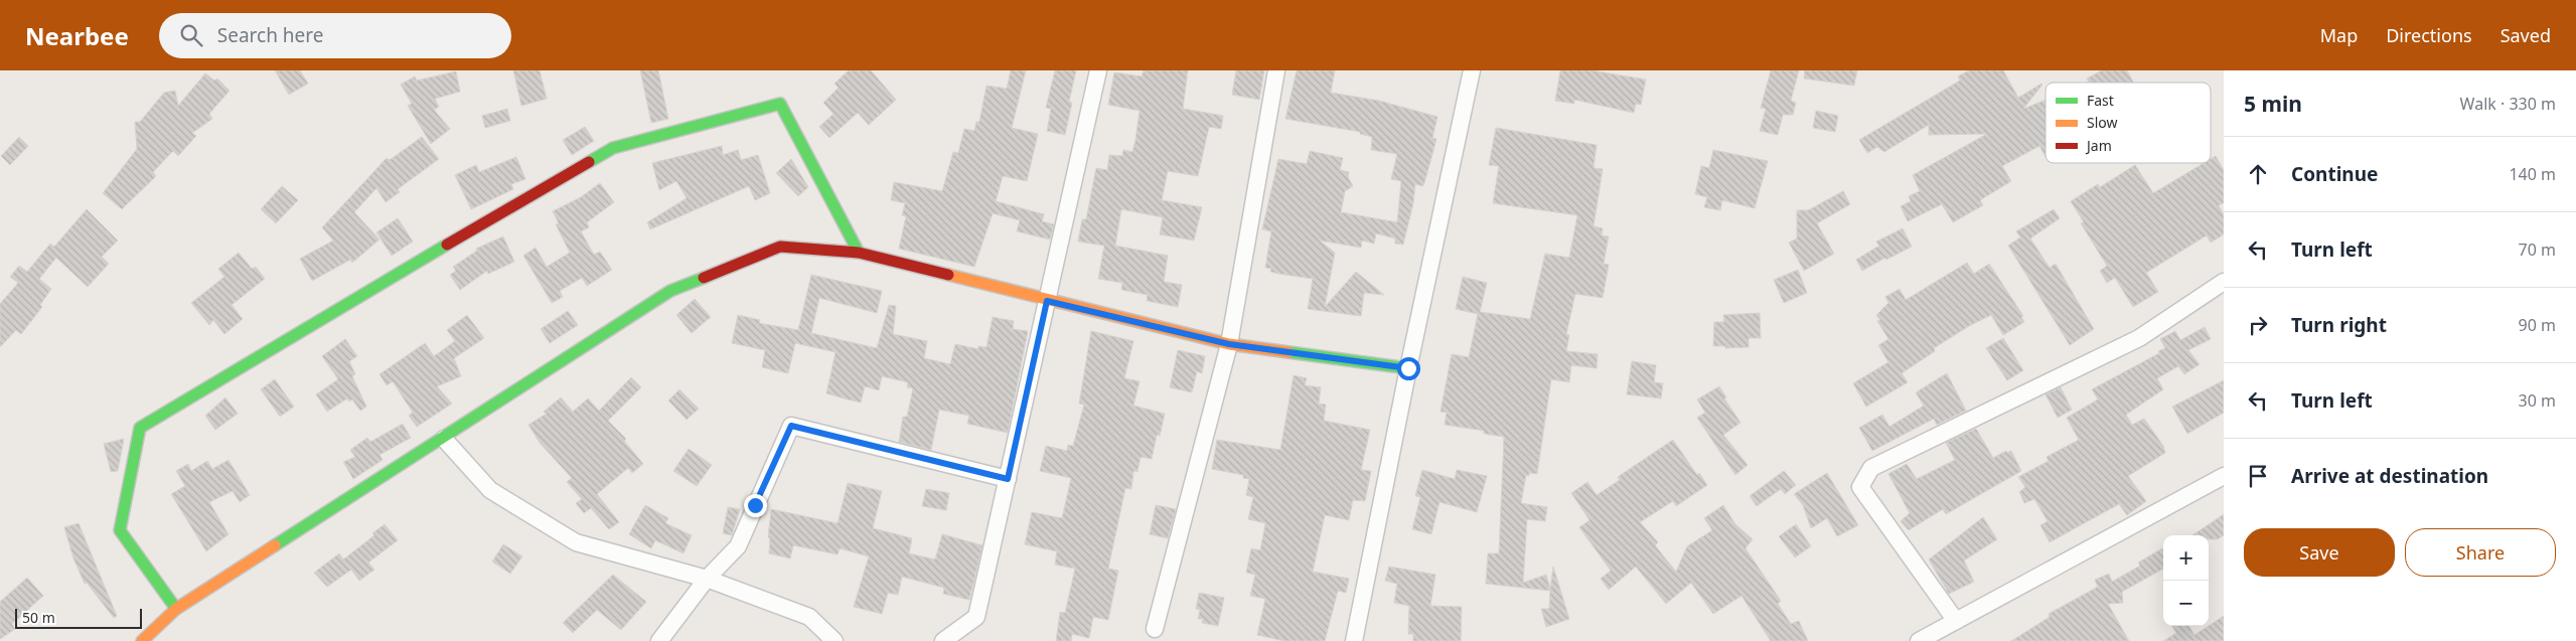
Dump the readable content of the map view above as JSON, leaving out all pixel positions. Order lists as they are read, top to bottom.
{
  "legend": ["Fast", "Slow", "Jam"],
  "scale_bar": "50 m",
  "page": {
    "header": "Nearbee",
    "search": "Search here",
    "nav": ["Map", "Directions", "Saved"],
    "heading": ["5 min", "Walk · 330 m"],
    "list": [
      ["Continue", "140 m"],
      ["Turn left", "70 m"],
      ["Turn right", "90 m"],
      ["Turn left", "30 m"],
      "Arrive at destination"
    ],
    "buttons": ["Save", "Share"],
    "map_buttons": ["+", "−"],
    "scale": "50 m"
  }
}
